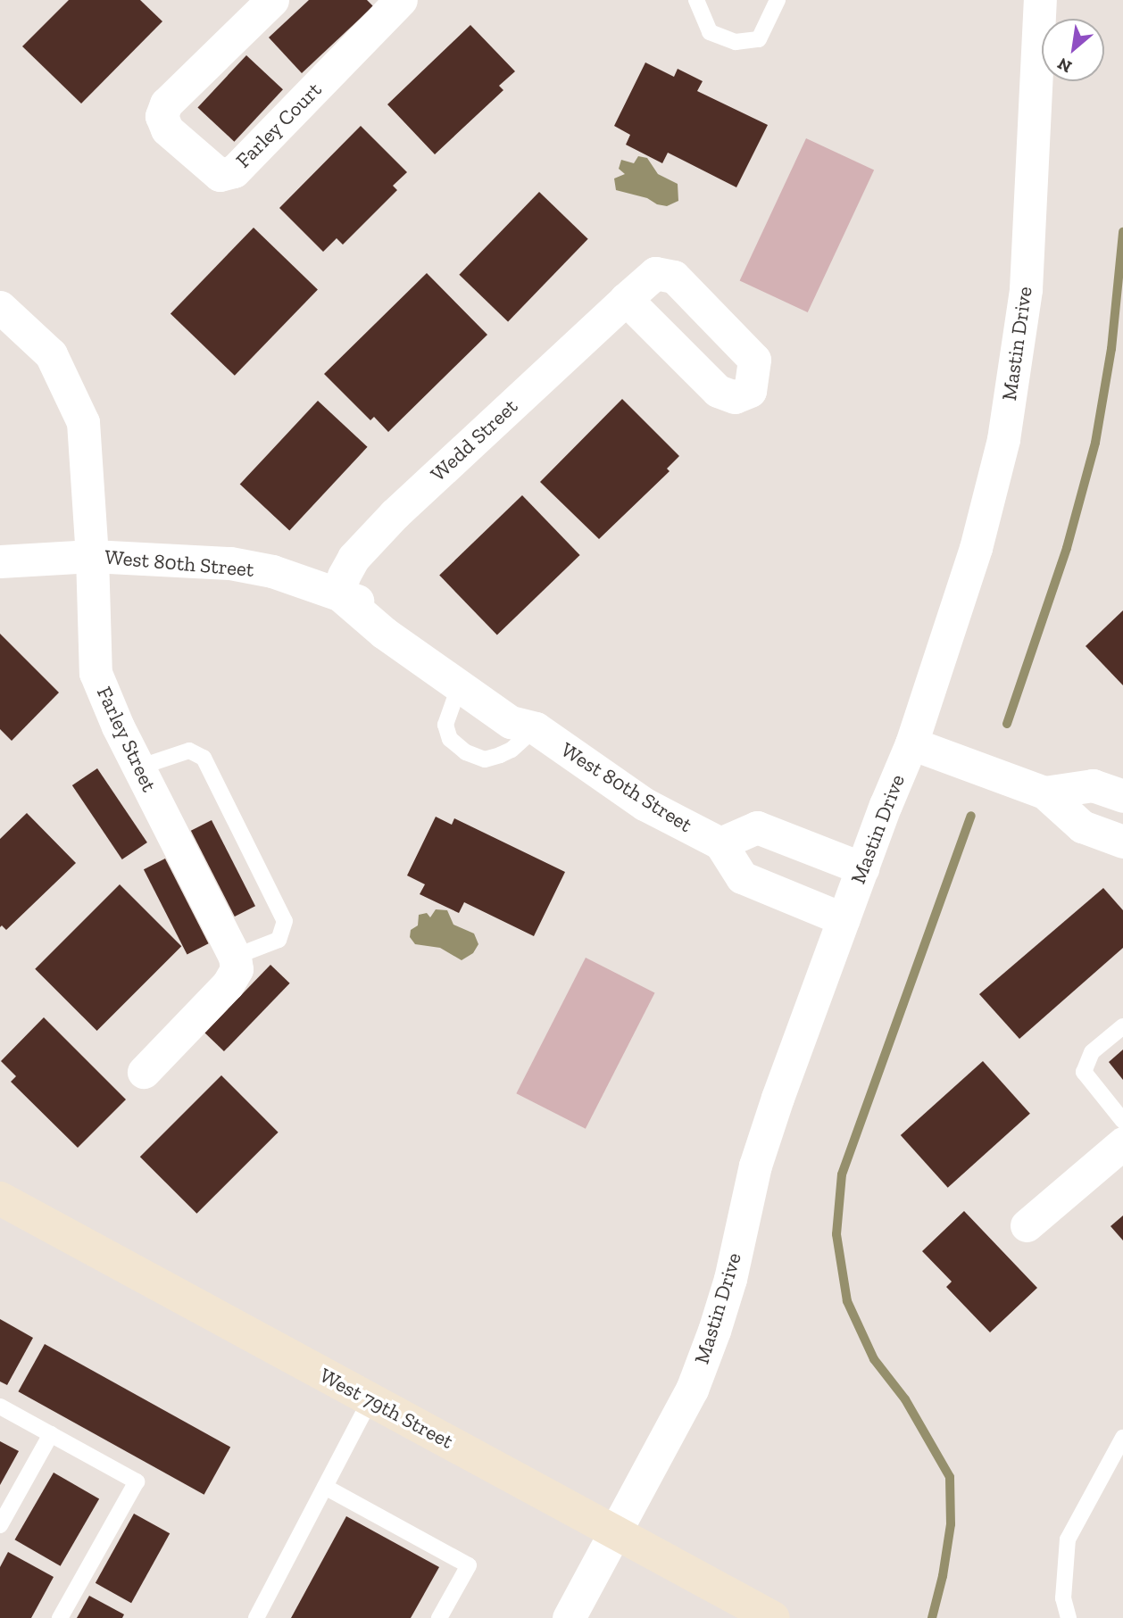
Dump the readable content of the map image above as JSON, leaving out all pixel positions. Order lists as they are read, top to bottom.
{
  "streets": {
    "street": [
      "Farley Court",
      "Mastin Drive",
      "Wedd Street",
      "West 80th Street",
      "Farley Street",
      "West 79th Street"
    ]
  },
  "crossings": [
    ["Mastin Drive", "West 79th Street"],
    ["Wedd Street", "West 80th Street"],
    ["West 80th Street", "Farley Street"]
  ],
  "north": "bottom left"
}
